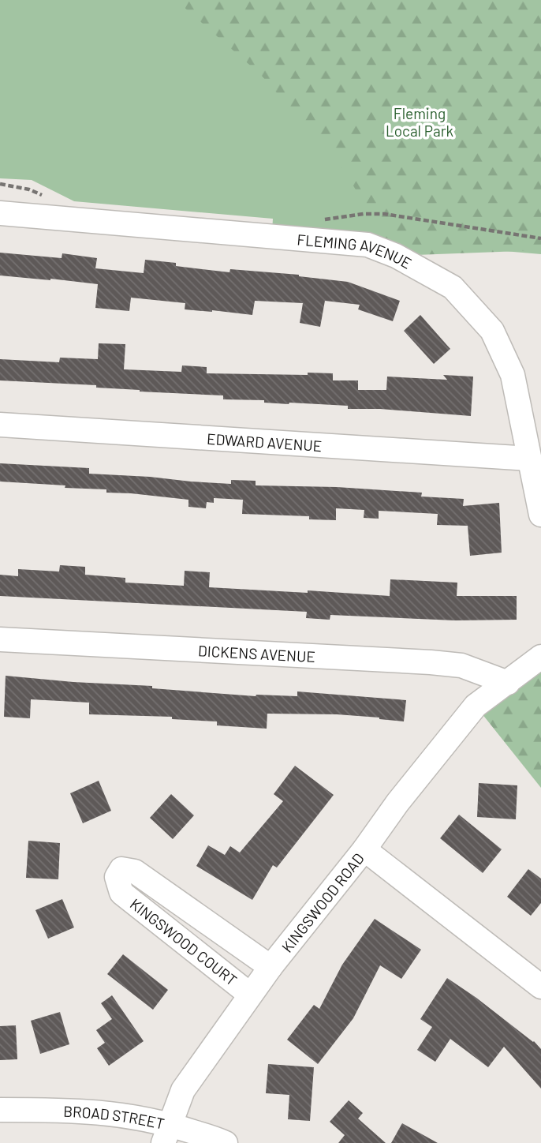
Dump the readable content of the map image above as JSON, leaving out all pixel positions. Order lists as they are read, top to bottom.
{
  "streets": {
    "street": [
      "FLEMING AVENUE",
      "EDWARD AVENUE",
      "DICKENS AVENUE",
      "KINGSWOOD ROAD",
      "KINGSWOOD COURT",
      "BROAD STREET"
    ]
  },
  "crossings": [
    ["FLEMING AVENUE", "EDWARD AVENUE"],
    ["DICKENS AVENUE", "KINGSWOOD ROAD"],
    ["KINGSWOOD ROAD", "KINGSWOOD COURT"],
    ["KINGSWOOD ROAD", "BROAD STREET"]
  ],
  "parks": ["Fleming Local Park"]
}
